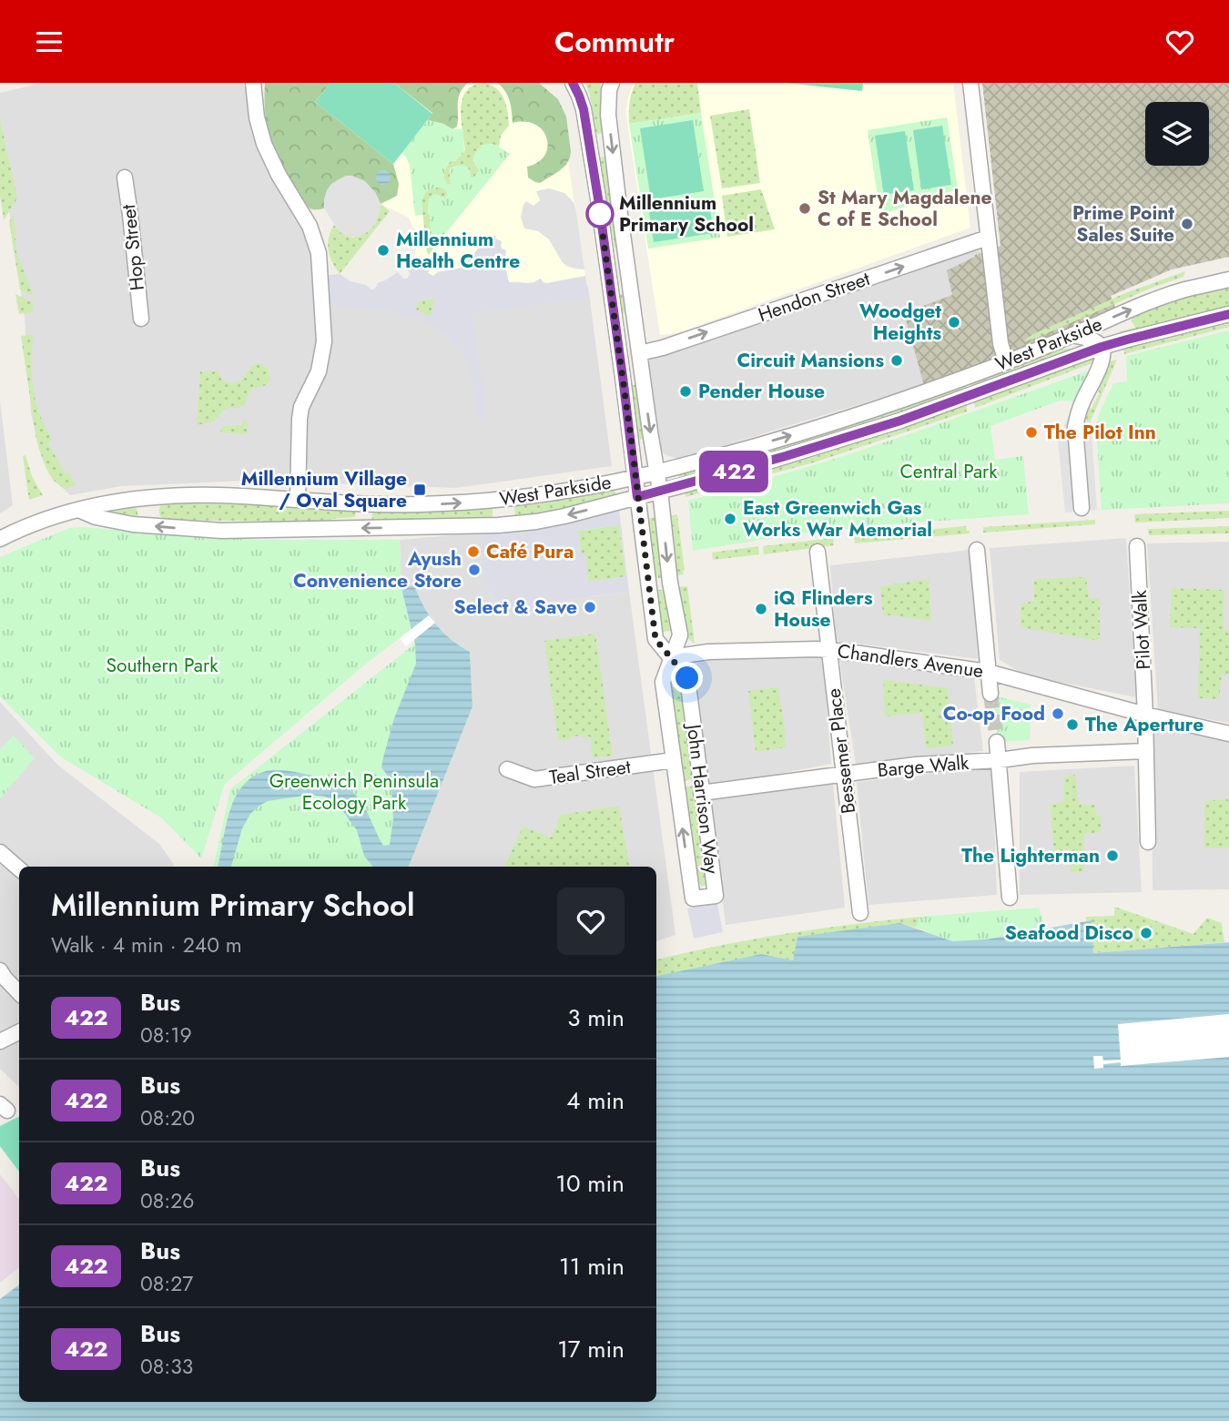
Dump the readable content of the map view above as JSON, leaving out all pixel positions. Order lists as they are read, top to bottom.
{
  "streets": {
    "street": [
      "Hop Street",
      "Hendon Street",
      "West Parkside",
      "Pilot Walk",
      "Chandlers Avenue",
      "Bessemer Place",
      "Barge Walk",
      "Teal Street",
      "John Harrison Way"
    ]
  },
  "crossings": [
    ["Hendon Street", "John Harrison Way"],
    ["West Parkside", "John Harrison Way"],
    ["Pilot Walk", "Chandlers Avenue"],
    ["Chandlers Avenue", "Bessemer Place"],
    ["Chandlers Avenue", "John Harrison Way"],
    ["Bessemer Place", "Barge Walk"],
    ["Barge Walk", "John Harrison Way"],
    ["Teal Street", "John Harrison Way"]
  ],
  "one_way": ["Hendon Street"],
  "parks": ["Central Park", "Southern Park", "Greenwich Peninsula Ecology Park"],
  "places": {
    "other": [
      "St Mary Magdalene C of E School",
      "Millennium Primary School",
      "Prime Point Sales Suite",
      "Millennium Health Centre",
      "Woodget Heights",
      "Circuit Mansions",
      "Pender House",
      "The Pilot Inn",
      "East Greenwich Gas Works War Memorial",
      "Café Pura",
      "Ayush Convenience Store",
      "Select & Save",
      "iQ Flinders House",
      "Co-op Food",
      "The Aperture",
      "The Lighterman",
      "Seafood Disco"
    ],
    "transit": ["Millennium Village / Oval Square"]
  },
  "lines": ["bus line 422"],
  "page": {
    "header": "Commutr",
    "on_map": "422",
    "heading": ["Millennium Primary School", "Walk · 4 min · 240 m"],
    "list": [
      {
        "mark": "422",
        "name": "Bus",
        "note": "08:19",
        "value": "3 min"
      },
      {
        "mark": "422",
        "name": "Bus",
        "note": "08:20",
        "value": "4 min"
      },
      {
        "mark": "422",
        "name": "Bus",
        "note": "08:26",
        "value": "10 min"
      },
      {
        "mark": "422",
        "name": "Bus",
        "note": "08:27",
        "value": "11 min"
      },
      {
        "mark": "422",
        "name": "Bus",
        "note": "08:33",
        "value": "17 min"
      }
    ]
  }
}
